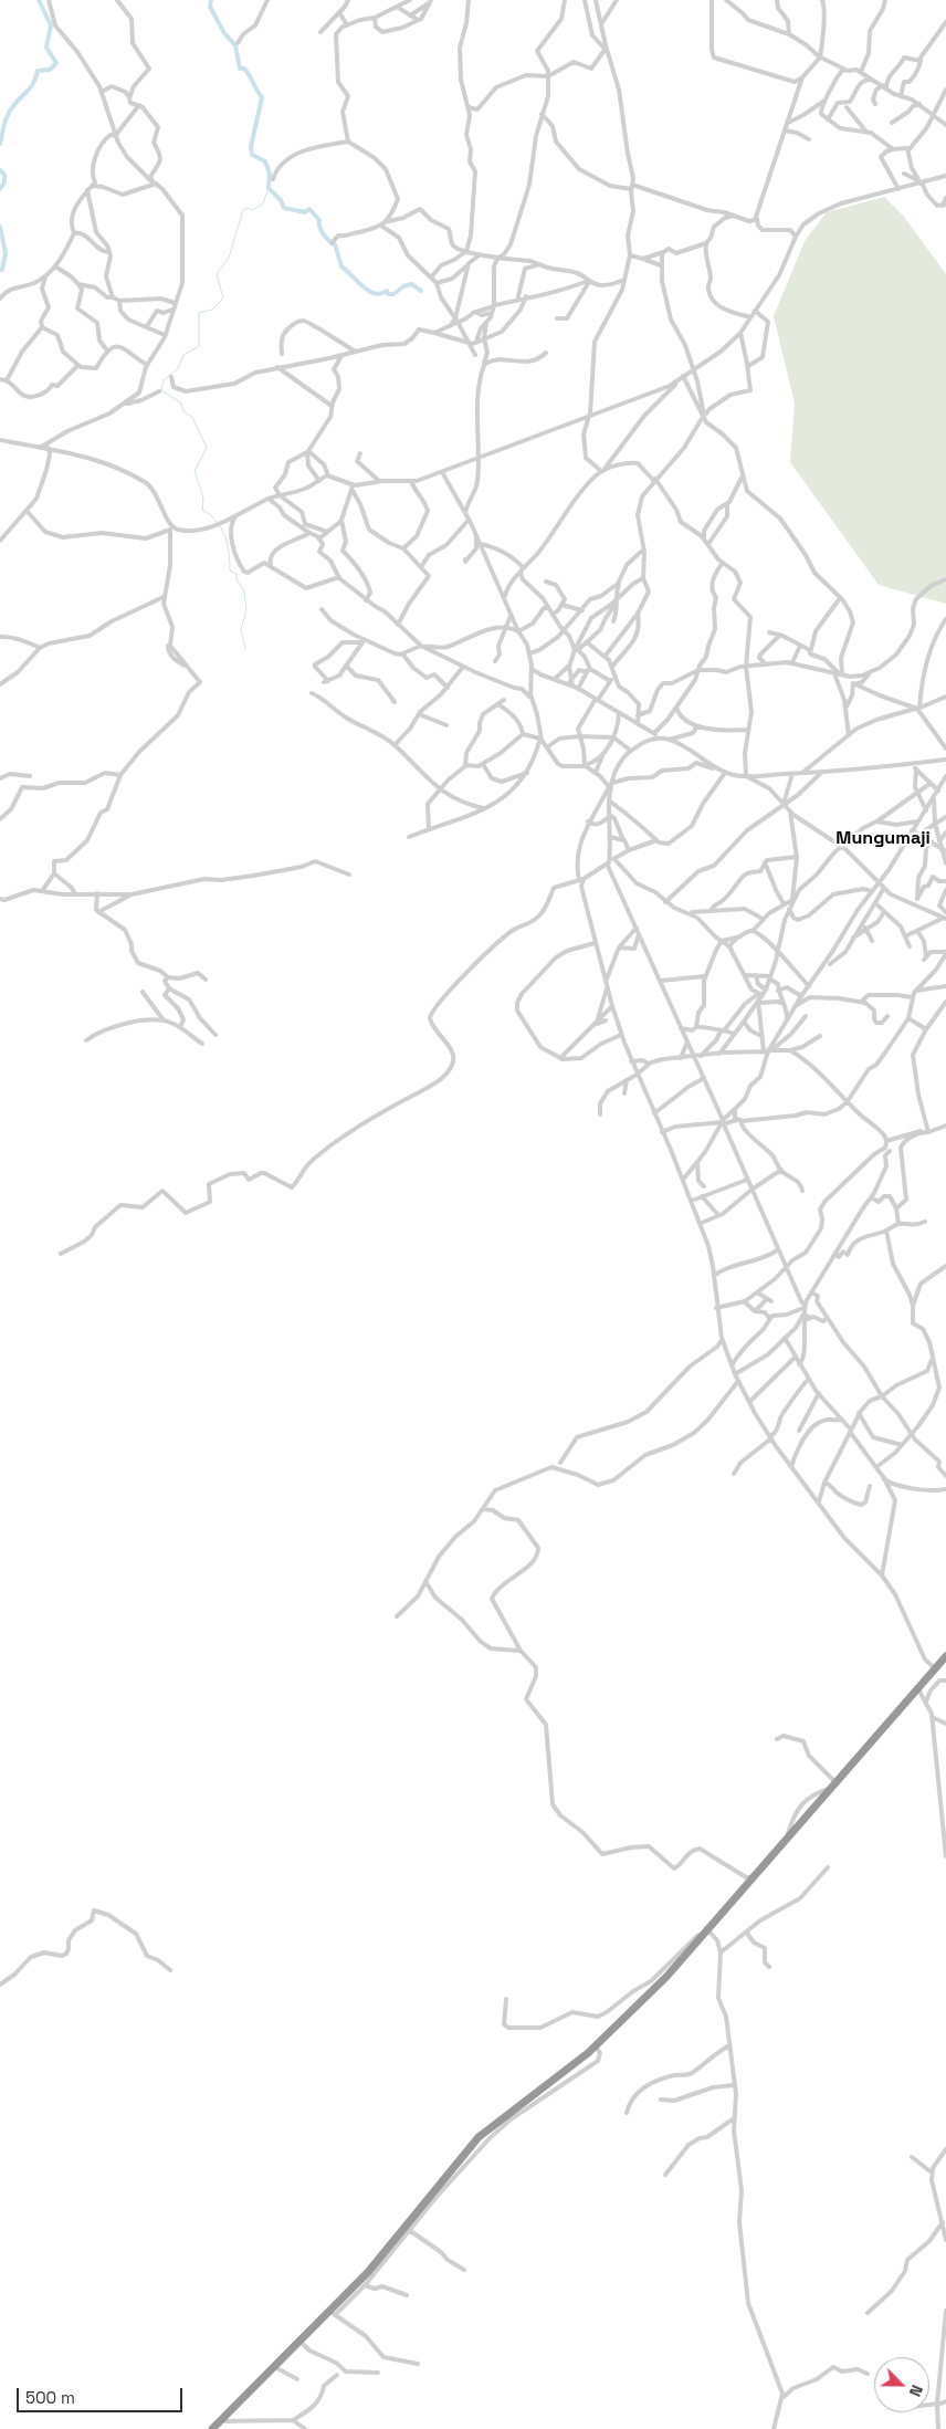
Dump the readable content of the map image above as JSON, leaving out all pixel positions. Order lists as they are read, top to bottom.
{
  "districts": ["Mungumaji"],
  "scale_bar": "500 m",
  "north": "bottom right"
}
